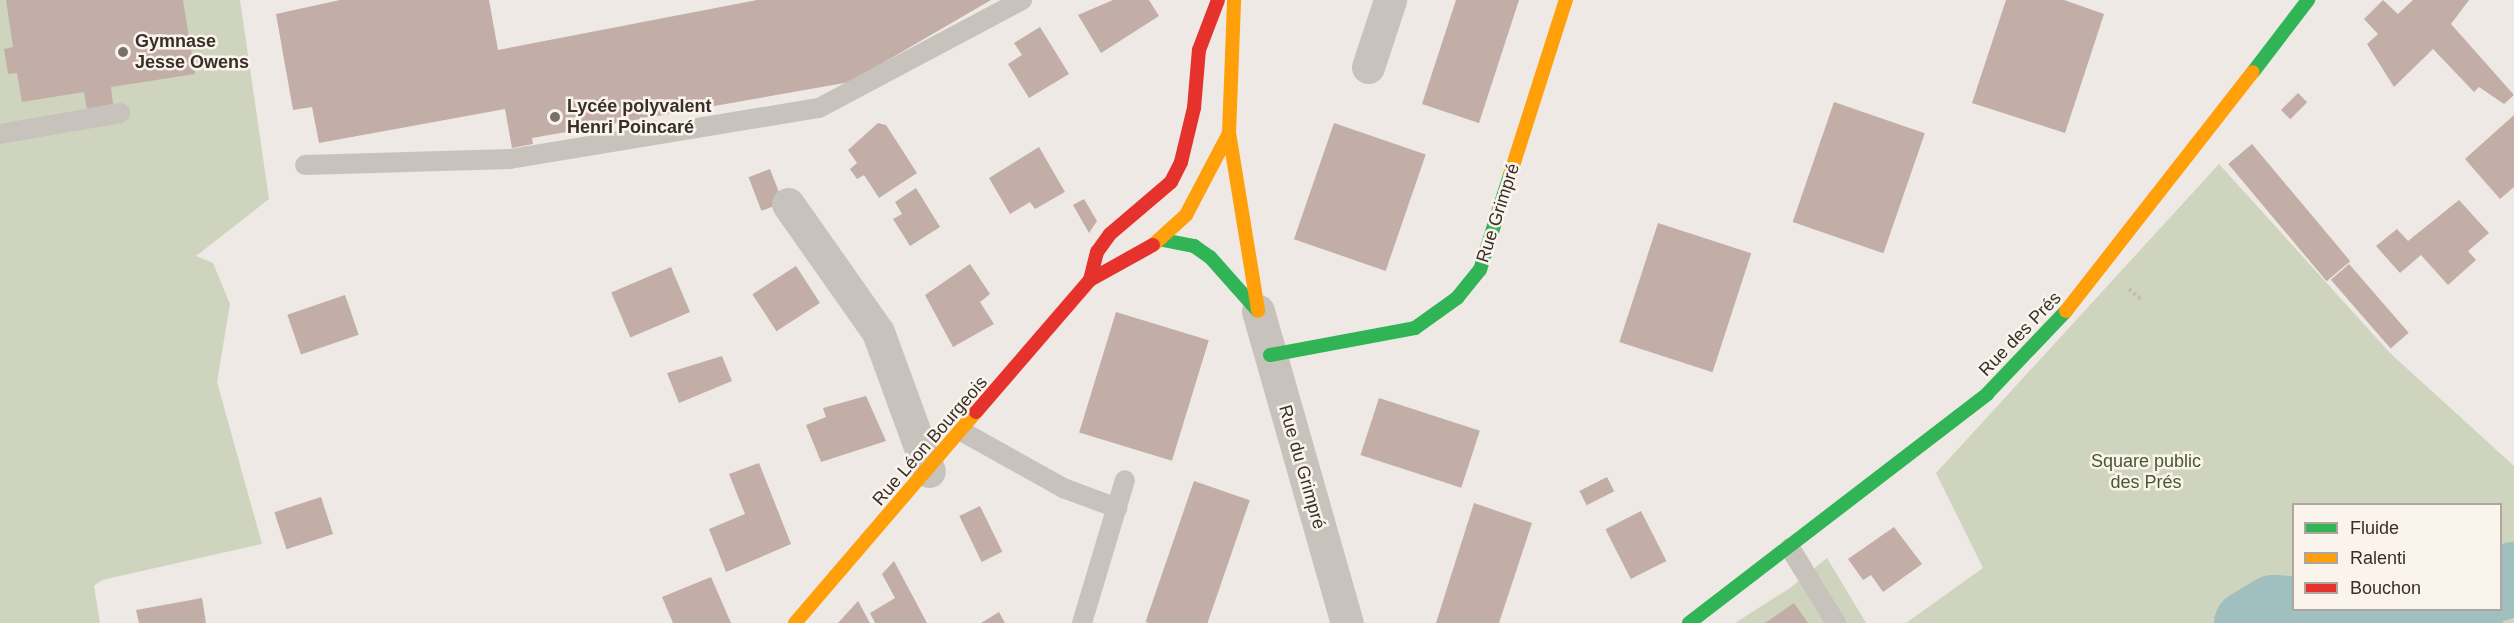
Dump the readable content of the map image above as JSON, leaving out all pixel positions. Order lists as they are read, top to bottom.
{
  "streets": {
    "street": [
      "Rue Grimpré",
      "Rue des Prés",
      "Rue Léon Bourgeois",
      "Rue du Grimpré"
    ]
  },
  "crossings": [
    ["Rue Grimpré", "Rue du Grimpré"]
  ],
  "parks": ["Square public des Prés"],
  "places": ["Gymnase Jesse Owens", "Lycée polyvalent Henri Poincaré"],
  "legend": ["Fluide", "Ralenti", "Bouchon"]
}
